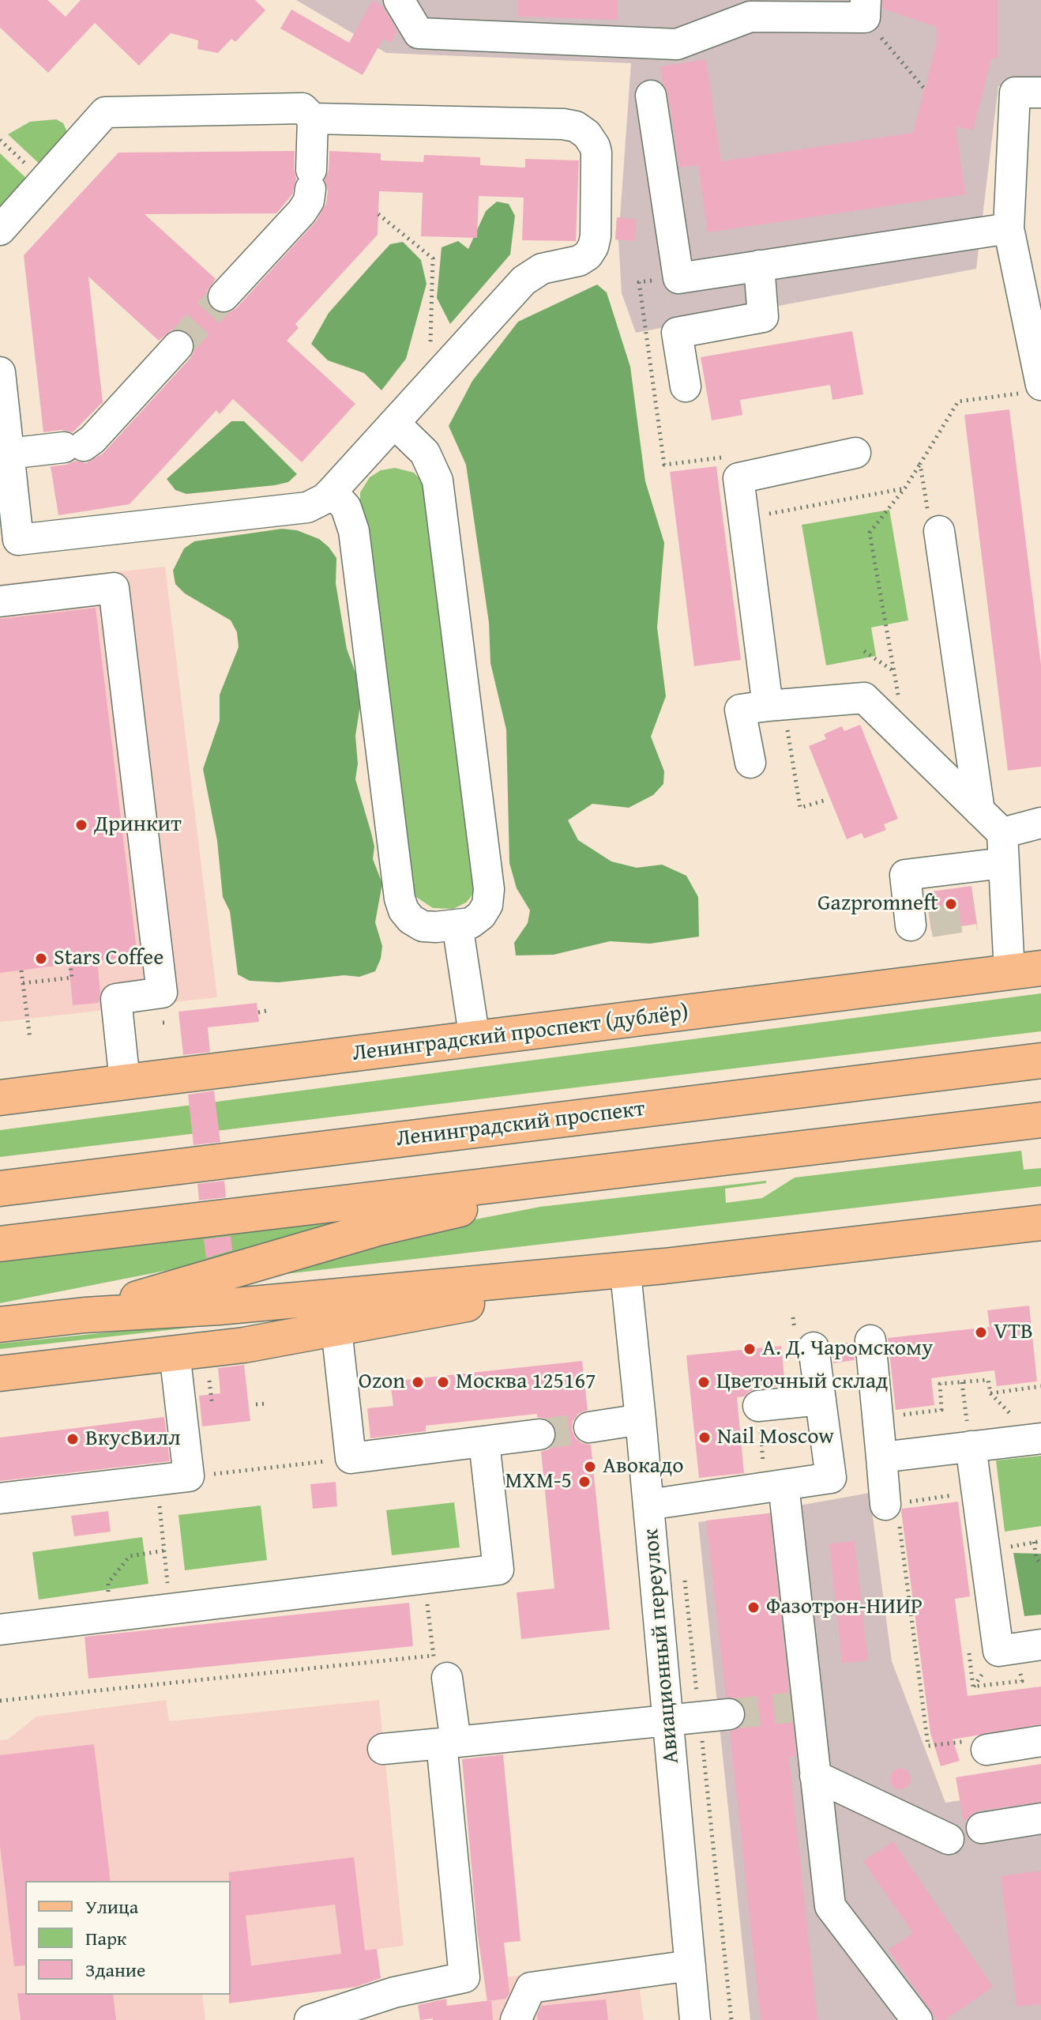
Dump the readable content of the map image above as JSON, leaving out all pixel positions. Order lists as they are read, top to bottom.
{
  "streets": {
    "main road": ["Ленинградский проспект (дублёр)", "Ленинградский проспект"],
    "street": ["Авиационный переулок"]
  },
  "places": [
    "Дринкит",
    "Gazpromneft",
    "Stars Coffee",
    "VTB",
    "А. Д. Чаромскому",
    "Ozon",
    "Москва 125167",
    "Цветочный склад",
    "Nail Moscow",
    "ВкусВилл",
    "Авокадо",
    "МХМ-5",
    "Фазотрон-НИИР"
  ],
  "legend": ["Улица", "Парк", "Здание"]
}
